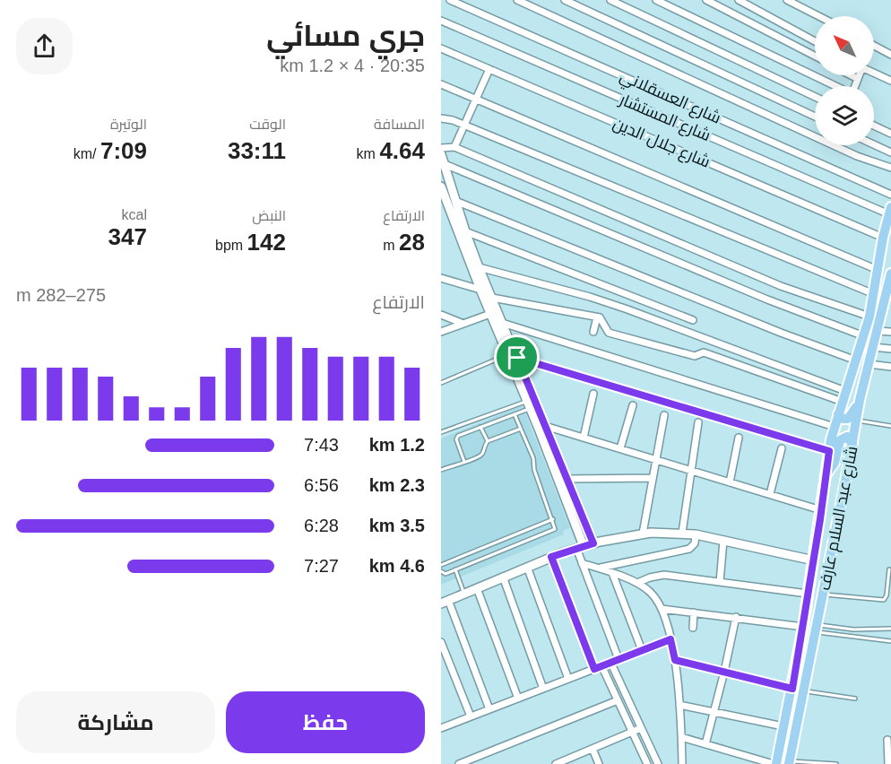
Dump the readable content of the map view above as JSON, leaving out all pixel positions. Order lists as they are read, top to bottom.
{
  "streets": {
    "main road": ["شارع عبد السلام عارف"],
    "street": ["شارع العسقلاني", "شارع المستشار", "شارع جلال الدين"]
  },
  "crossings": [
    ["شارع المستشار", "شارع عبد السلام عارف"],
    ["شارع جلال الدين", "شارع عبد السلام عارف"]
  ],
  "north": "top left",
  "page": {
    "heading": ["جري مسائي", "20:35 · 4 × 1.2 km"],
    "stats": [
      ["المسافة", "4.64 km"],
      ["الوقت", "33:11"],
      ["الوتيرة", "7:09 /km"],
      ["الارتفاع", "28 m"],
      ["النبض", "142 bpm"],
      ["kcal", "347"]
    ],
    "chart": ["الارتفاع", "275–282 m"],
    "list": [
      {
        "name": "1.2 km",
        "note": "7:43"
      },
      {
        "name": "2.3 km",
        "note": "6:56"
      },
      {
        "name": "3.5 km",
        "note": "6:28"
      },
      {
        "name": "4.6 km",
        "note": "7:27"
      }
    ],
    "buttons": ["حفظ", "مشاركة"]
  }
}
